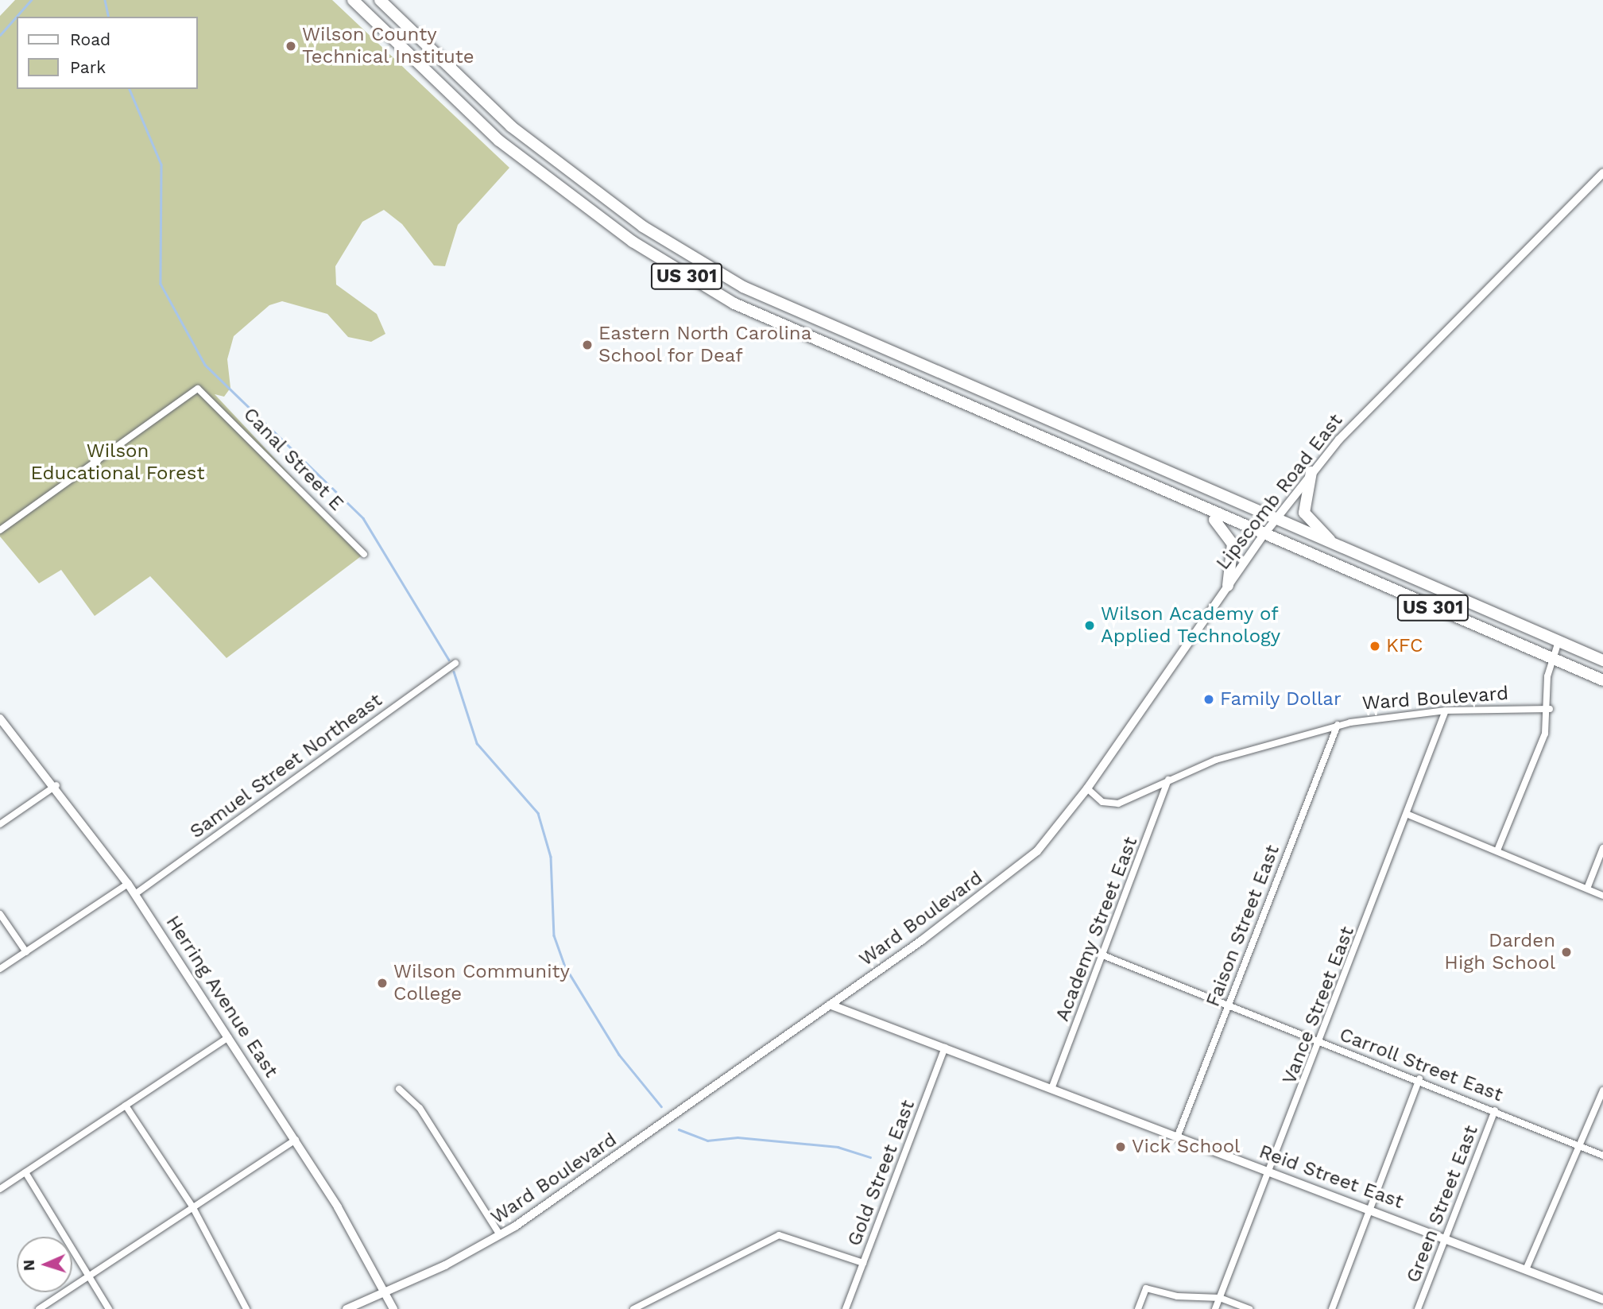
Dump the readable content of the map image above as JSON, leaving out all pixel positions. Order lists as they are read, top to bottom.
{
  "streets": {
    "highway": ["US 301"],
    "main road": [
      "Lipscomb Road East",
      "Ward Boulevard",
      "Herring Avenue East",
      "Reid Street East"
    ],
    "street": [
      "Canal Street E",
      "Samuel Street Northeast",
      "Faison Street East",
      "Academy Street East",
      "Vance Street East",
      "Carroll Street East",
      "Gold Street East",
      "Green Street East"
    ]
  },
  "crossings": [
    ["US 301", "Lipscomb Road East"],
    ["Lipscomb Road East", "Ward Boulevard"],
    ["Ward Boulevard", "Faison Street East"],
    ["Ward Boulevard", "Academy Street East"],
    ["Ward Boulevard", "Herring Avenue East"],
    ["Ward Boulevard", "Vance Street East"],
    ["Ward Boulevard", "Reid Street East"],
    ["Samuel Street Northeast", "Herring Avenue East"],
    ["Faison Street East", "Carroll Street East"],
    ["Faison Street East", "Reid Street East"],
    ["Academy Street East", "Carroll Street East"],
    ["Academy Street East", "Reid Street East"],
    ["Vance Street East", "Carroll Street East"],
    ["Vance Street East", "Reid Street East"],
    ["Carroll Street East", "Green Street East"],
    ["Gold Street East", "Reid Street East"],
    ["Reid Street East", "Green Street East"]
  ],
  "parks": ["Wilson Educational Forest"],
  "places": [
    "Wilson County Technical Institute",
    "Eastern North Carolina School for Deaf",
    "Wilson Academy of Applied Technology",
    "KFC",
    "Family Dollar",
    "Darden High School",
    "Wilson Community College",
    "Vick School"
  ],
  "legend": ["Road", "Park"],
  "north": "left"
}
